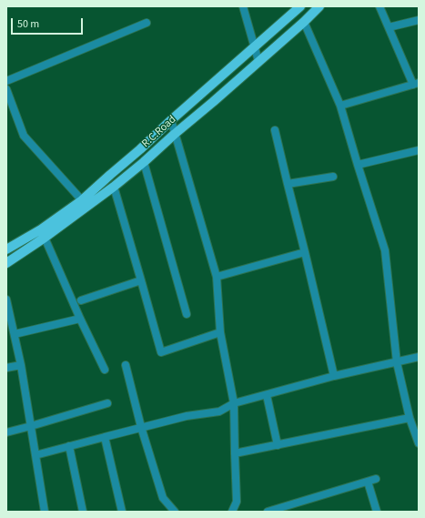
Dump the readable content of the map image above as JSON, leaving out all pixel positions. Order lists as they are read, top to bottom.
{
  "streets": {
    "main road": ["R.C.Road"]
  },
  "scale_bar": "50 m"
}
